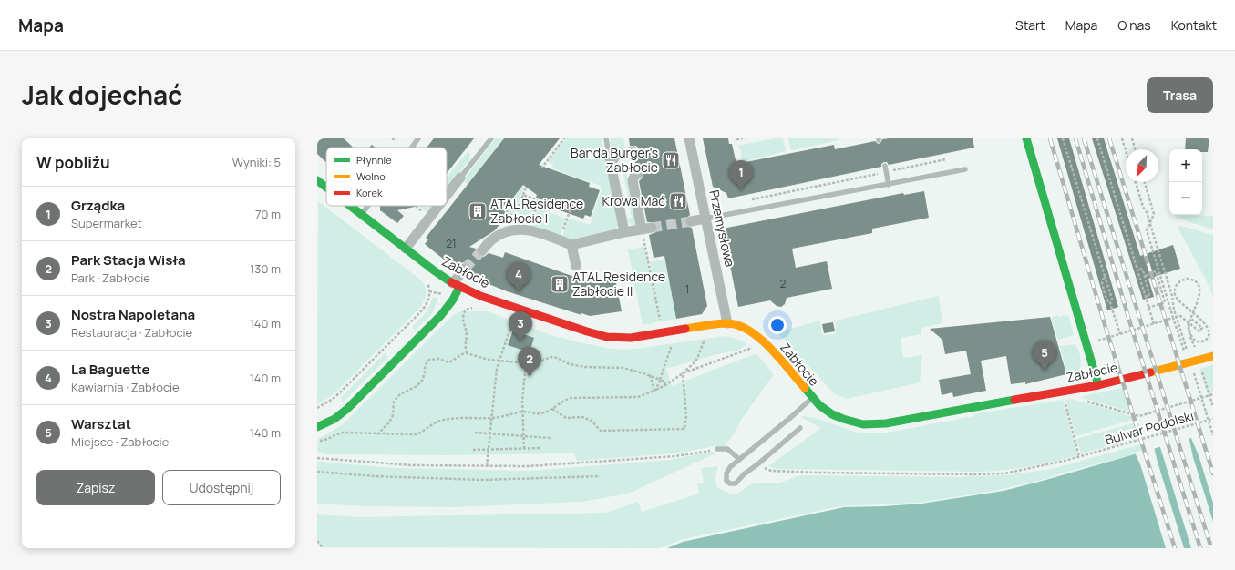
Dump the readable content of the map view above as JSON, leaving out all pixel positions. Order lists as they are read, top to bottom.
{
  "streets": {
    "street": ["Przemysłowa", "Zabłocie"],
    "path": ["Bulwar Podolski"]
  },
  "crossings": [
    ["Przemysłowa", "Zabłocie"]
  ],
  "places": {
    "restaurant": ["Banda Burger's Zabłocie", "Krowa Mać"],
    "building": ["ATAL Residence Zabłocie I", "ATAL Residence Zabłocie II"]
  },
  "house_numbers": ["21", "2", "1"],
  "legend": ["Płynnie", "Wolno", "Korek"],
  "north": "bottom left",
  "page": {
    "header": "Mapa",
    "nav": [
      "Start",
      "Mapa",
      "O nas",
      "Kontakt"
    ],
    "title": "Jak dojechać",
    "buttons": [
      "Trasa",
      ["Zapisz", "Udostępnij"]
    ],
    "heading": ["W pobliżu", "Wyniki: 5"],
    "map_buttons": ["+", "−"],
    "pins": [
      "1",
      "4",
      "3",
      "5",
      "2"
    ],
    "list": [
      {
        "mark": "1",
        "name": "Grządka",
        "note": "Supermarket",
        "value": "70 m"
      },
      {
        "mark": "2",
        "name": "Park Stacja Wisła",
        "note": "Park · Zabłocie",
        "value": "130 m"
      },
      {
        "mark": "3",
        "name": "Nostra Napoletana",
        "note": "Restauracja · Zabłocie",
        "value": "140 m"
      },
      {
        "mark": "4",
        "name": "La Baguette",
        "note": "Kawiarnia · Zabłocie",
        "value": "140 m"
      },
      {
        "mark": "5",
        "name": "Warsztat",
        "note": "Miejsce · Zabłocie",
        "value": "140 m"
      }
    ]
  }
}
